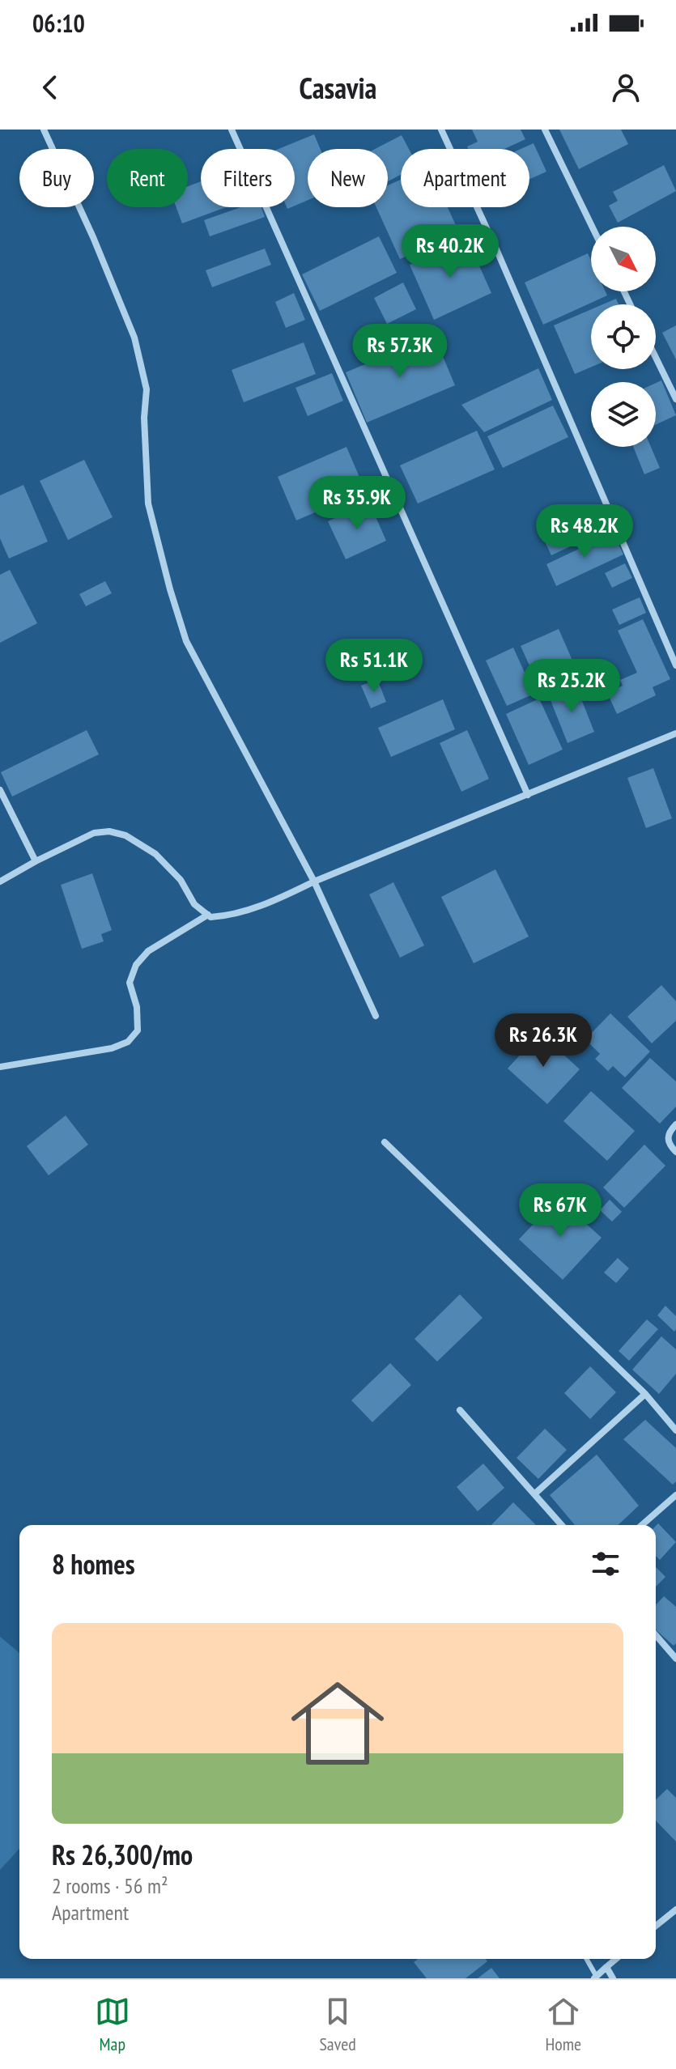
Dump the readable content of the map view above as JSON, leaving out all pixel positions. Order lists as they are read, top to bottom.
{
  "north": "bottom right",
  "page": {
    "status": "06:10",
    "header": "Casavia",
    "chip": [
      "Buy",
      "Rent",
      "Filters",
      "New",
      "Apartment"
    ],
    "price": [
      "Rs 40.2K",
      "Rs 57.3K",
      "Rs 35.9K",
      "Rs 48.2K",
      "Rs 51.1K",
      "Rs 25.2K",
      "Rs 26.3K",
      "Rs 67K"
    ],
    "heading": "8 homes",
    "list": [
      {
        "name": "Rs 26,300/mo",
        "note": "2 rooms · 56 m² · Apartment"
      }
    ],
    "tabs": ["Map", "Saved", "Home"]
  }
}
